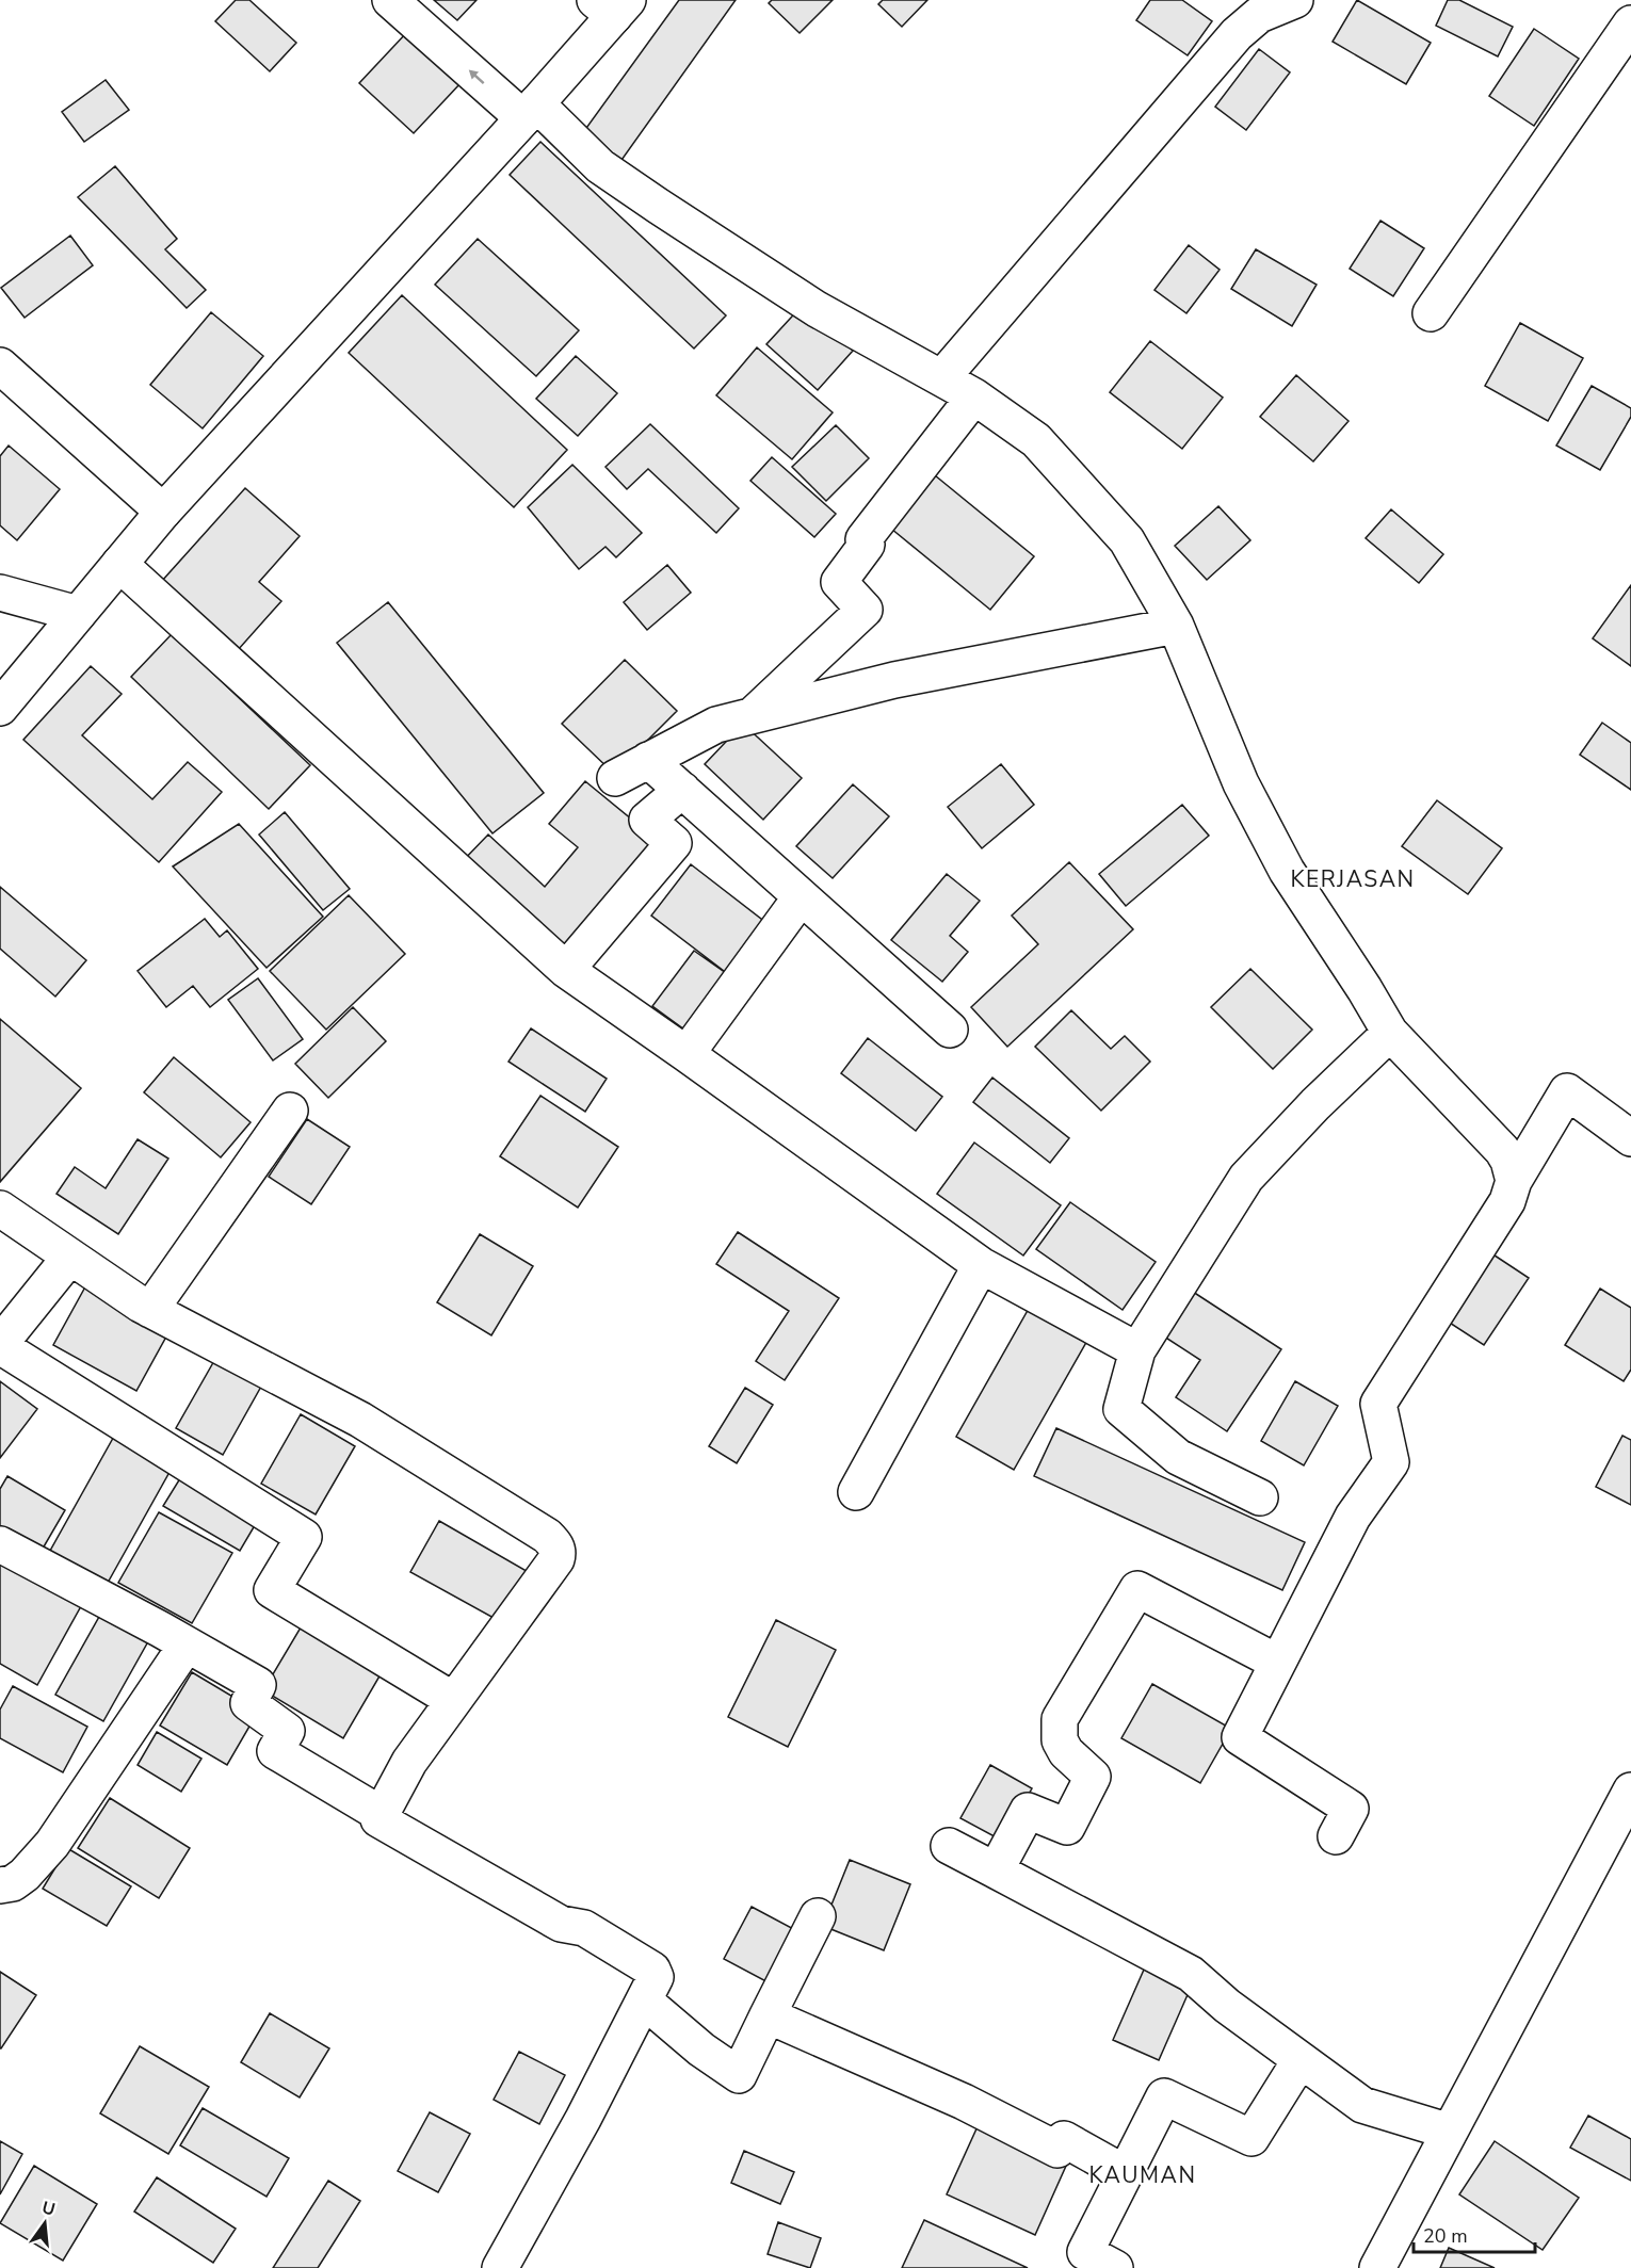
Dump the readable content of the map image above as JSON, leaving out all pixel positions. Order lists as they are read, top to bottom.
{
  "districts": ["KERJASAN", "KAUMAN"],
  "scale_bar": "20 m",
  "north": "top"
}
